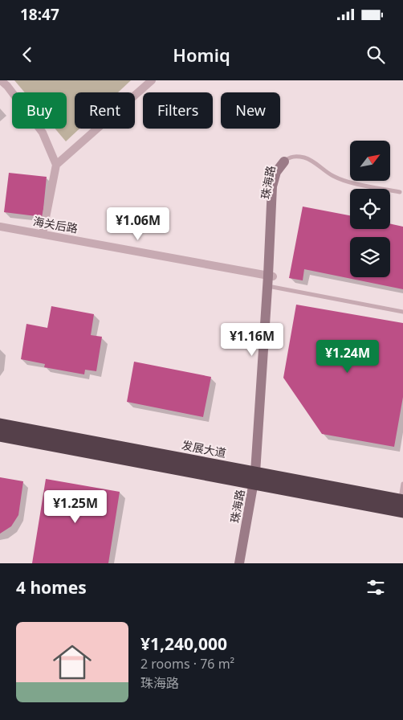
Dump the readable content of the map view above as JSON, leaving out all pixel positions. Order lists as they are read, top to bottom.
{
  "streets": {
    "highway": ["发展大道"],
    "main road": ["珠海路"],
    "street": ["海关后路"]
  },
  "crossings": [
    ["珠海路", "海关后路"],
    ["珠海路", "发展大道"]
  ],
  "north": "top right",
  "page": {
    "status": "18:47",
    "header": "Homiq",
    "chip": [
      "Buy",
      "Rent",
      "Filters",
      "New"
    ],
    "price": [
      "¥1.06M",
      "¥1.16M",
      "¥1.24M",
      "¥1.25M"
    ],
    "heading": "4 homes",
    "list": [
      {
        "name": "¥1,240,000",
        "note": "2 rooms · 76 m² · 珠海路"
      }
    ]
  }
}
